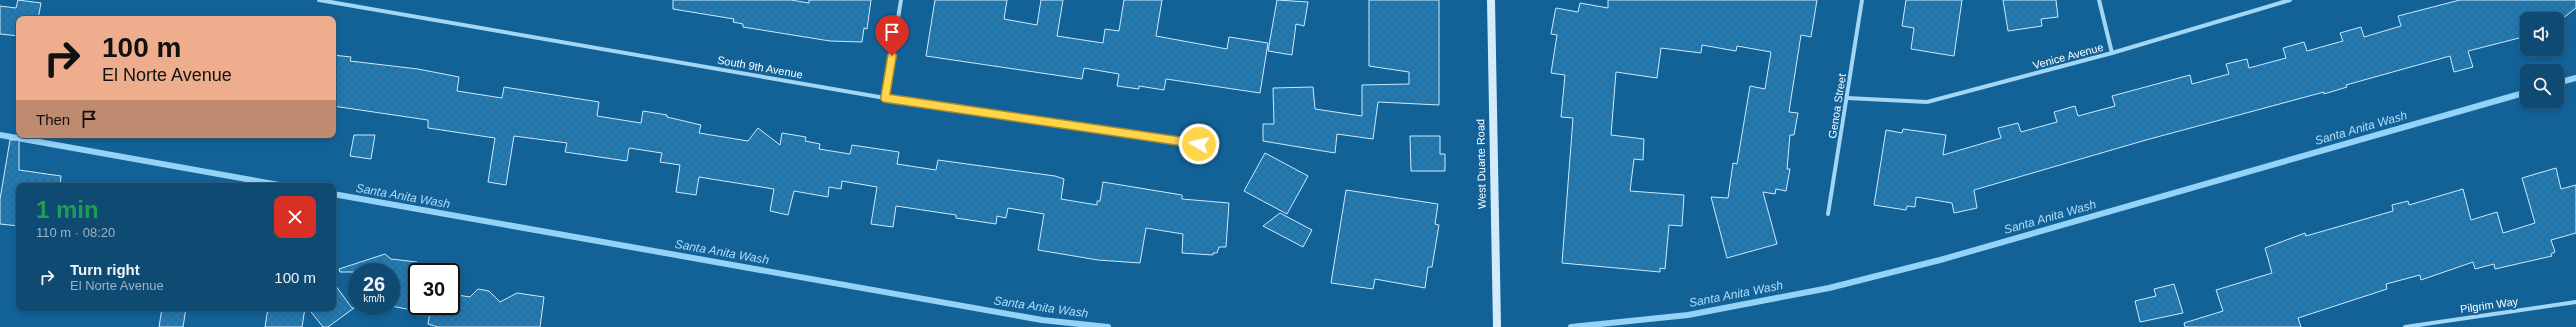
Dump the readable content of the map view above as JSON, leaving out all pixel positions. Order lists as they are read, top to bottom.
{
  "streets": {
    "main road": ["West Duarte Road"],
    "street": [
      "Venice Avenue",
      "South 9th Avenue",
      "Genoa Street",
      "Pilgrim Way"
    ]
  },
  "crossings": [
    ["Venice Avenue", "Genoa Street"]
  ],
  "water": ["Santa Anita Wash"],
  "page": {
    "turn": ["100 m", "El Norte Avenue"],
    "then": "Then",
    "heading": ["1 min", "110 m · 08:20"],
    "list": [
      {
        "name": "Turn right",
        "note": "El Norte Avenue",
        "value": "100 m"
      }
    ],
    "speed": "26 km/h",
    "limit": "30"
  }
}
